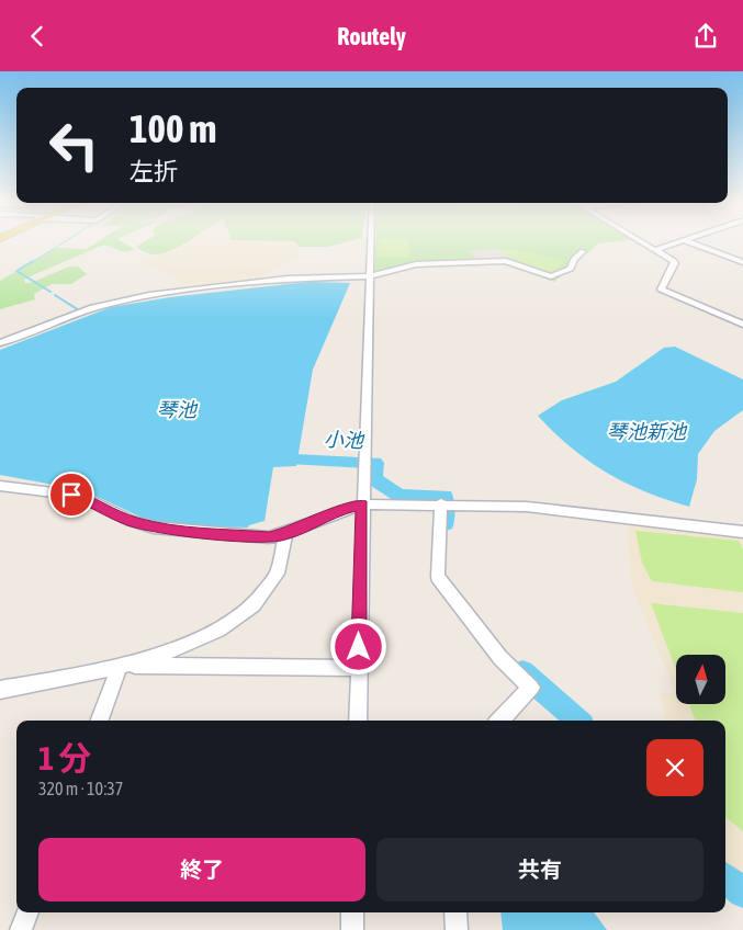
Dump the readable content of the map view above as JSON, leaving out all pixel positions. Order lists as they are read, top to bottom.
{
  "water": ["琴池", "琴池新池", "小池"],
  "north": "top",
  "page": {
    "header": "Routely",
    "turn": ["100 m", "左折"],
    "heading": ["1 分", "320 m · 10:37"],
    "buttons": ["終了", "共有"]
  }
}
